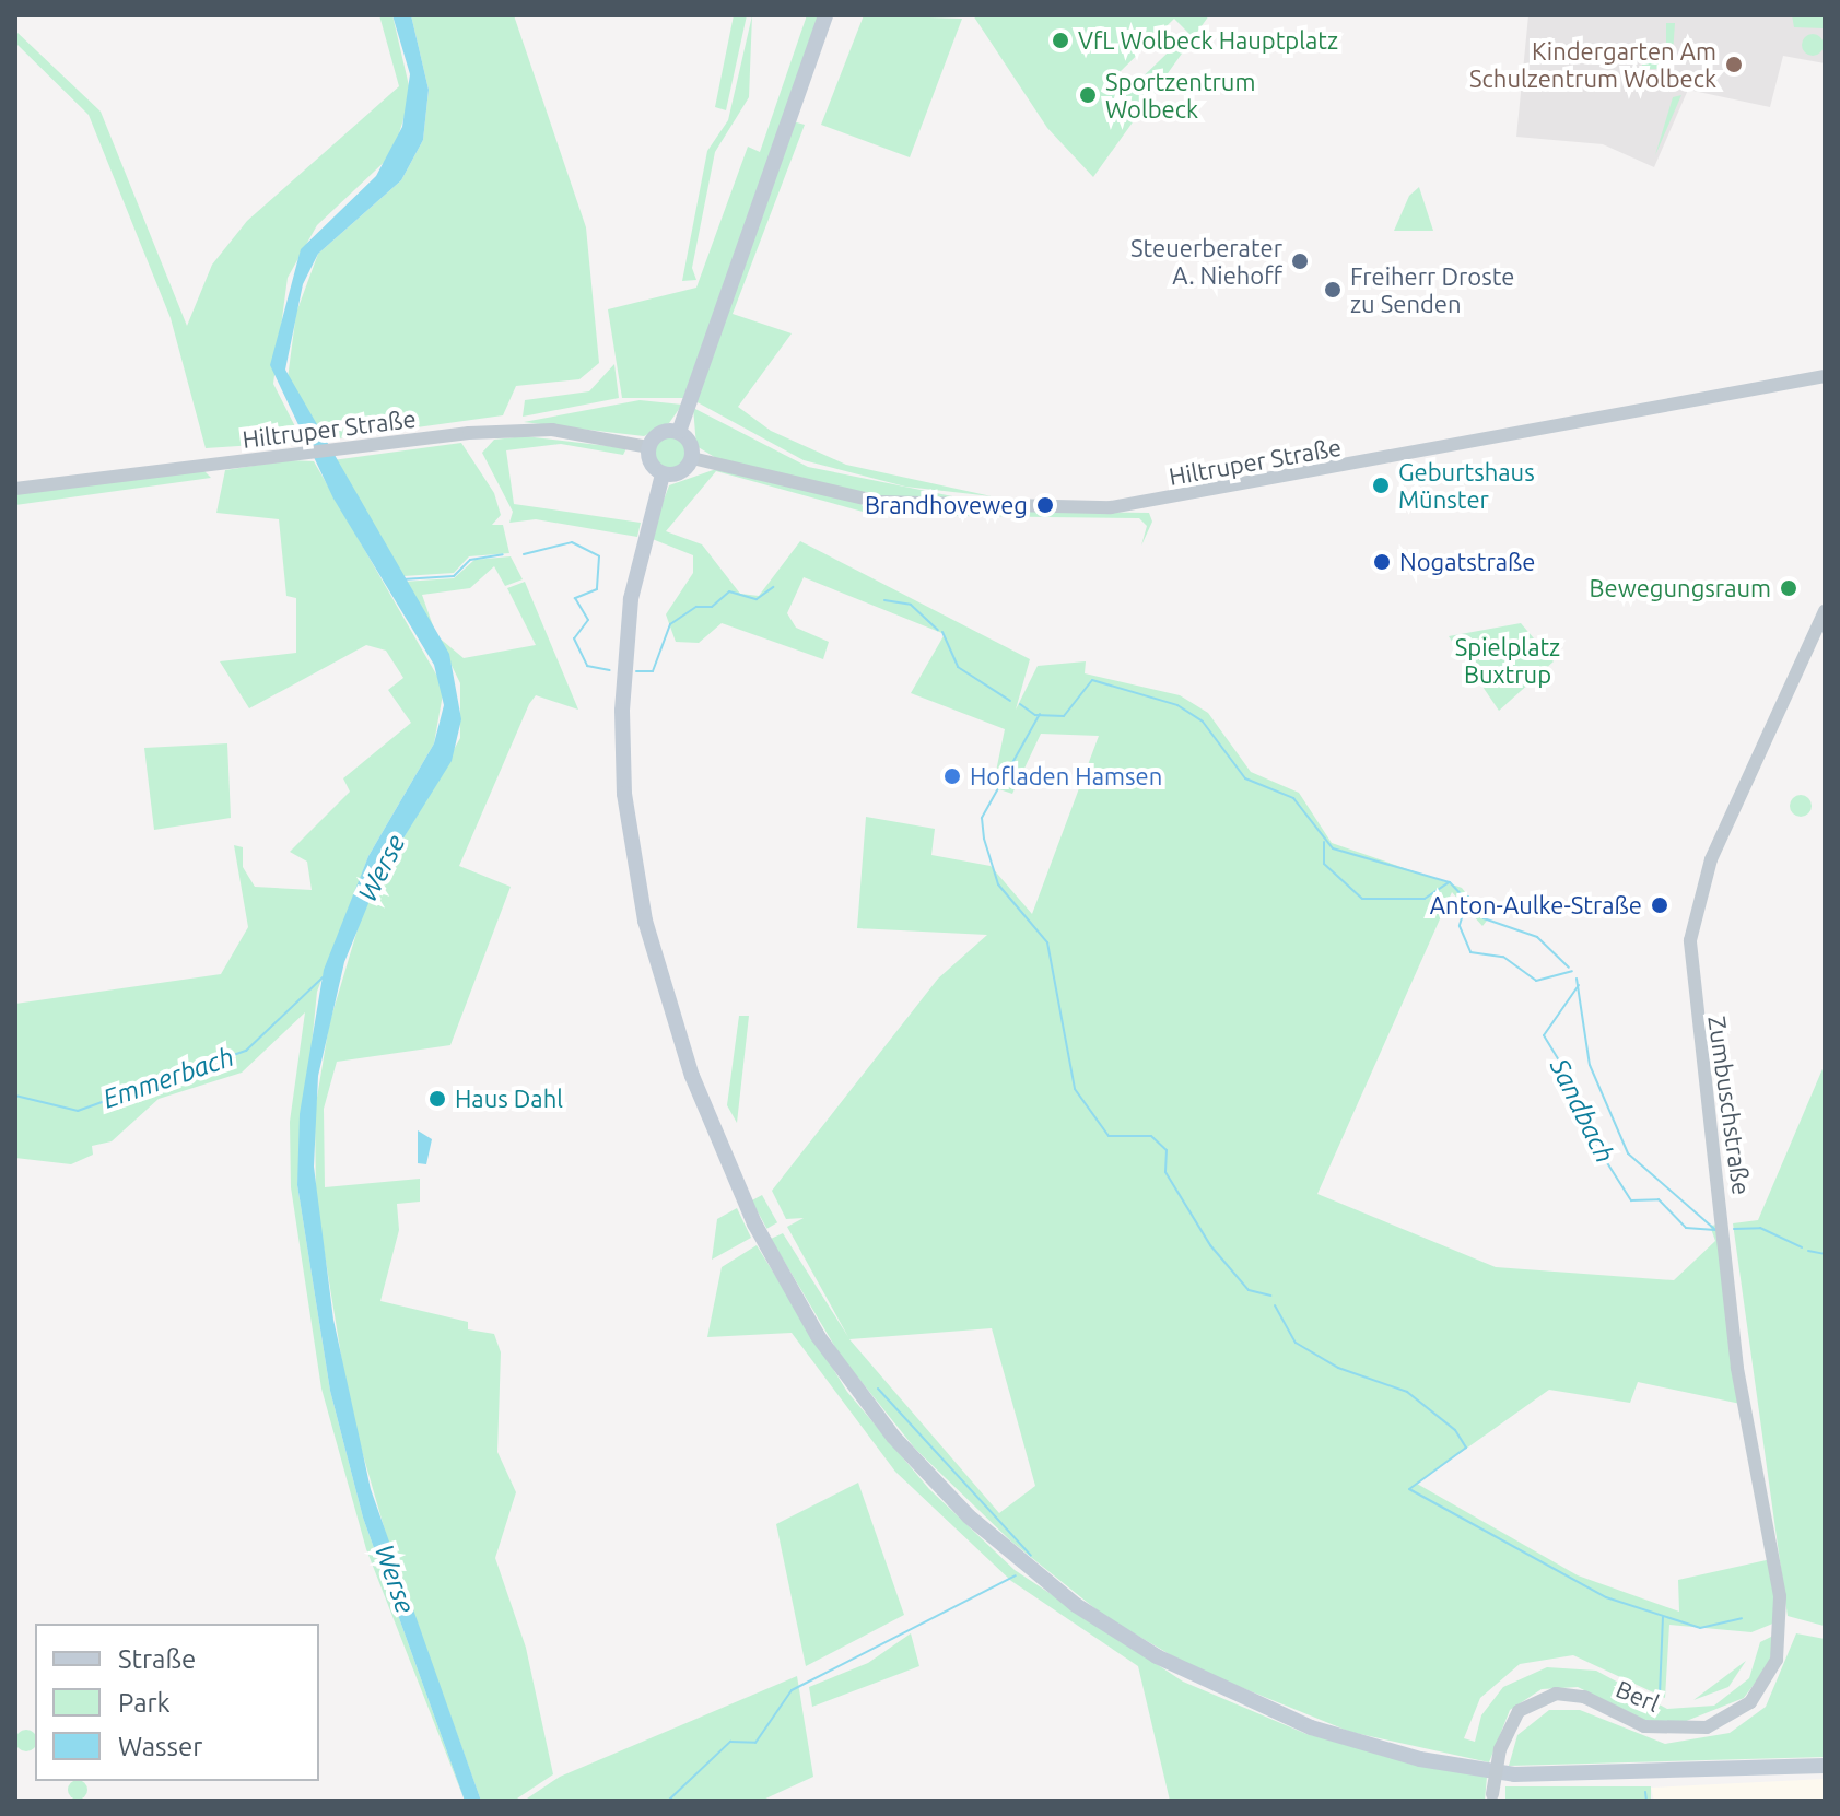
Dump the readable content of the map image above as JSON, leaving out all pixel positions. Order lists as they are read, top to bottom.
{
  "streets": {
    "street": ["Hiltruper Straße", "Zumbuschstraße", "Berl"]
  },
  "crossings": [
    ["Zumbuschstraße", "Berl"]
  ],
  "water": ["Werse", "Emmerbach", "Sandbach"],
  "parks": ["Spielplatz Buxtrup"],
  "places": [
    "VfL Wolbeck Hauptplatz",
    "Kindergarten Am Schulzentrum Wolbeck",
    "Sportzentrum Wolbeck",
    "Steuerberater A. Niehoff",
    "Freiherr Droste zu Senden",
    "Geburtshaus Münster",
    "Brandhoveweg",
    "Nogatstraße",
    "Bewegungsraum",
    "Hofladen Hamsen",
    "Anton-Aulke-Straße",
    "Haus Dahl"
  ],
  "legend": ["Straße", "Park", "Wasser"]
}
